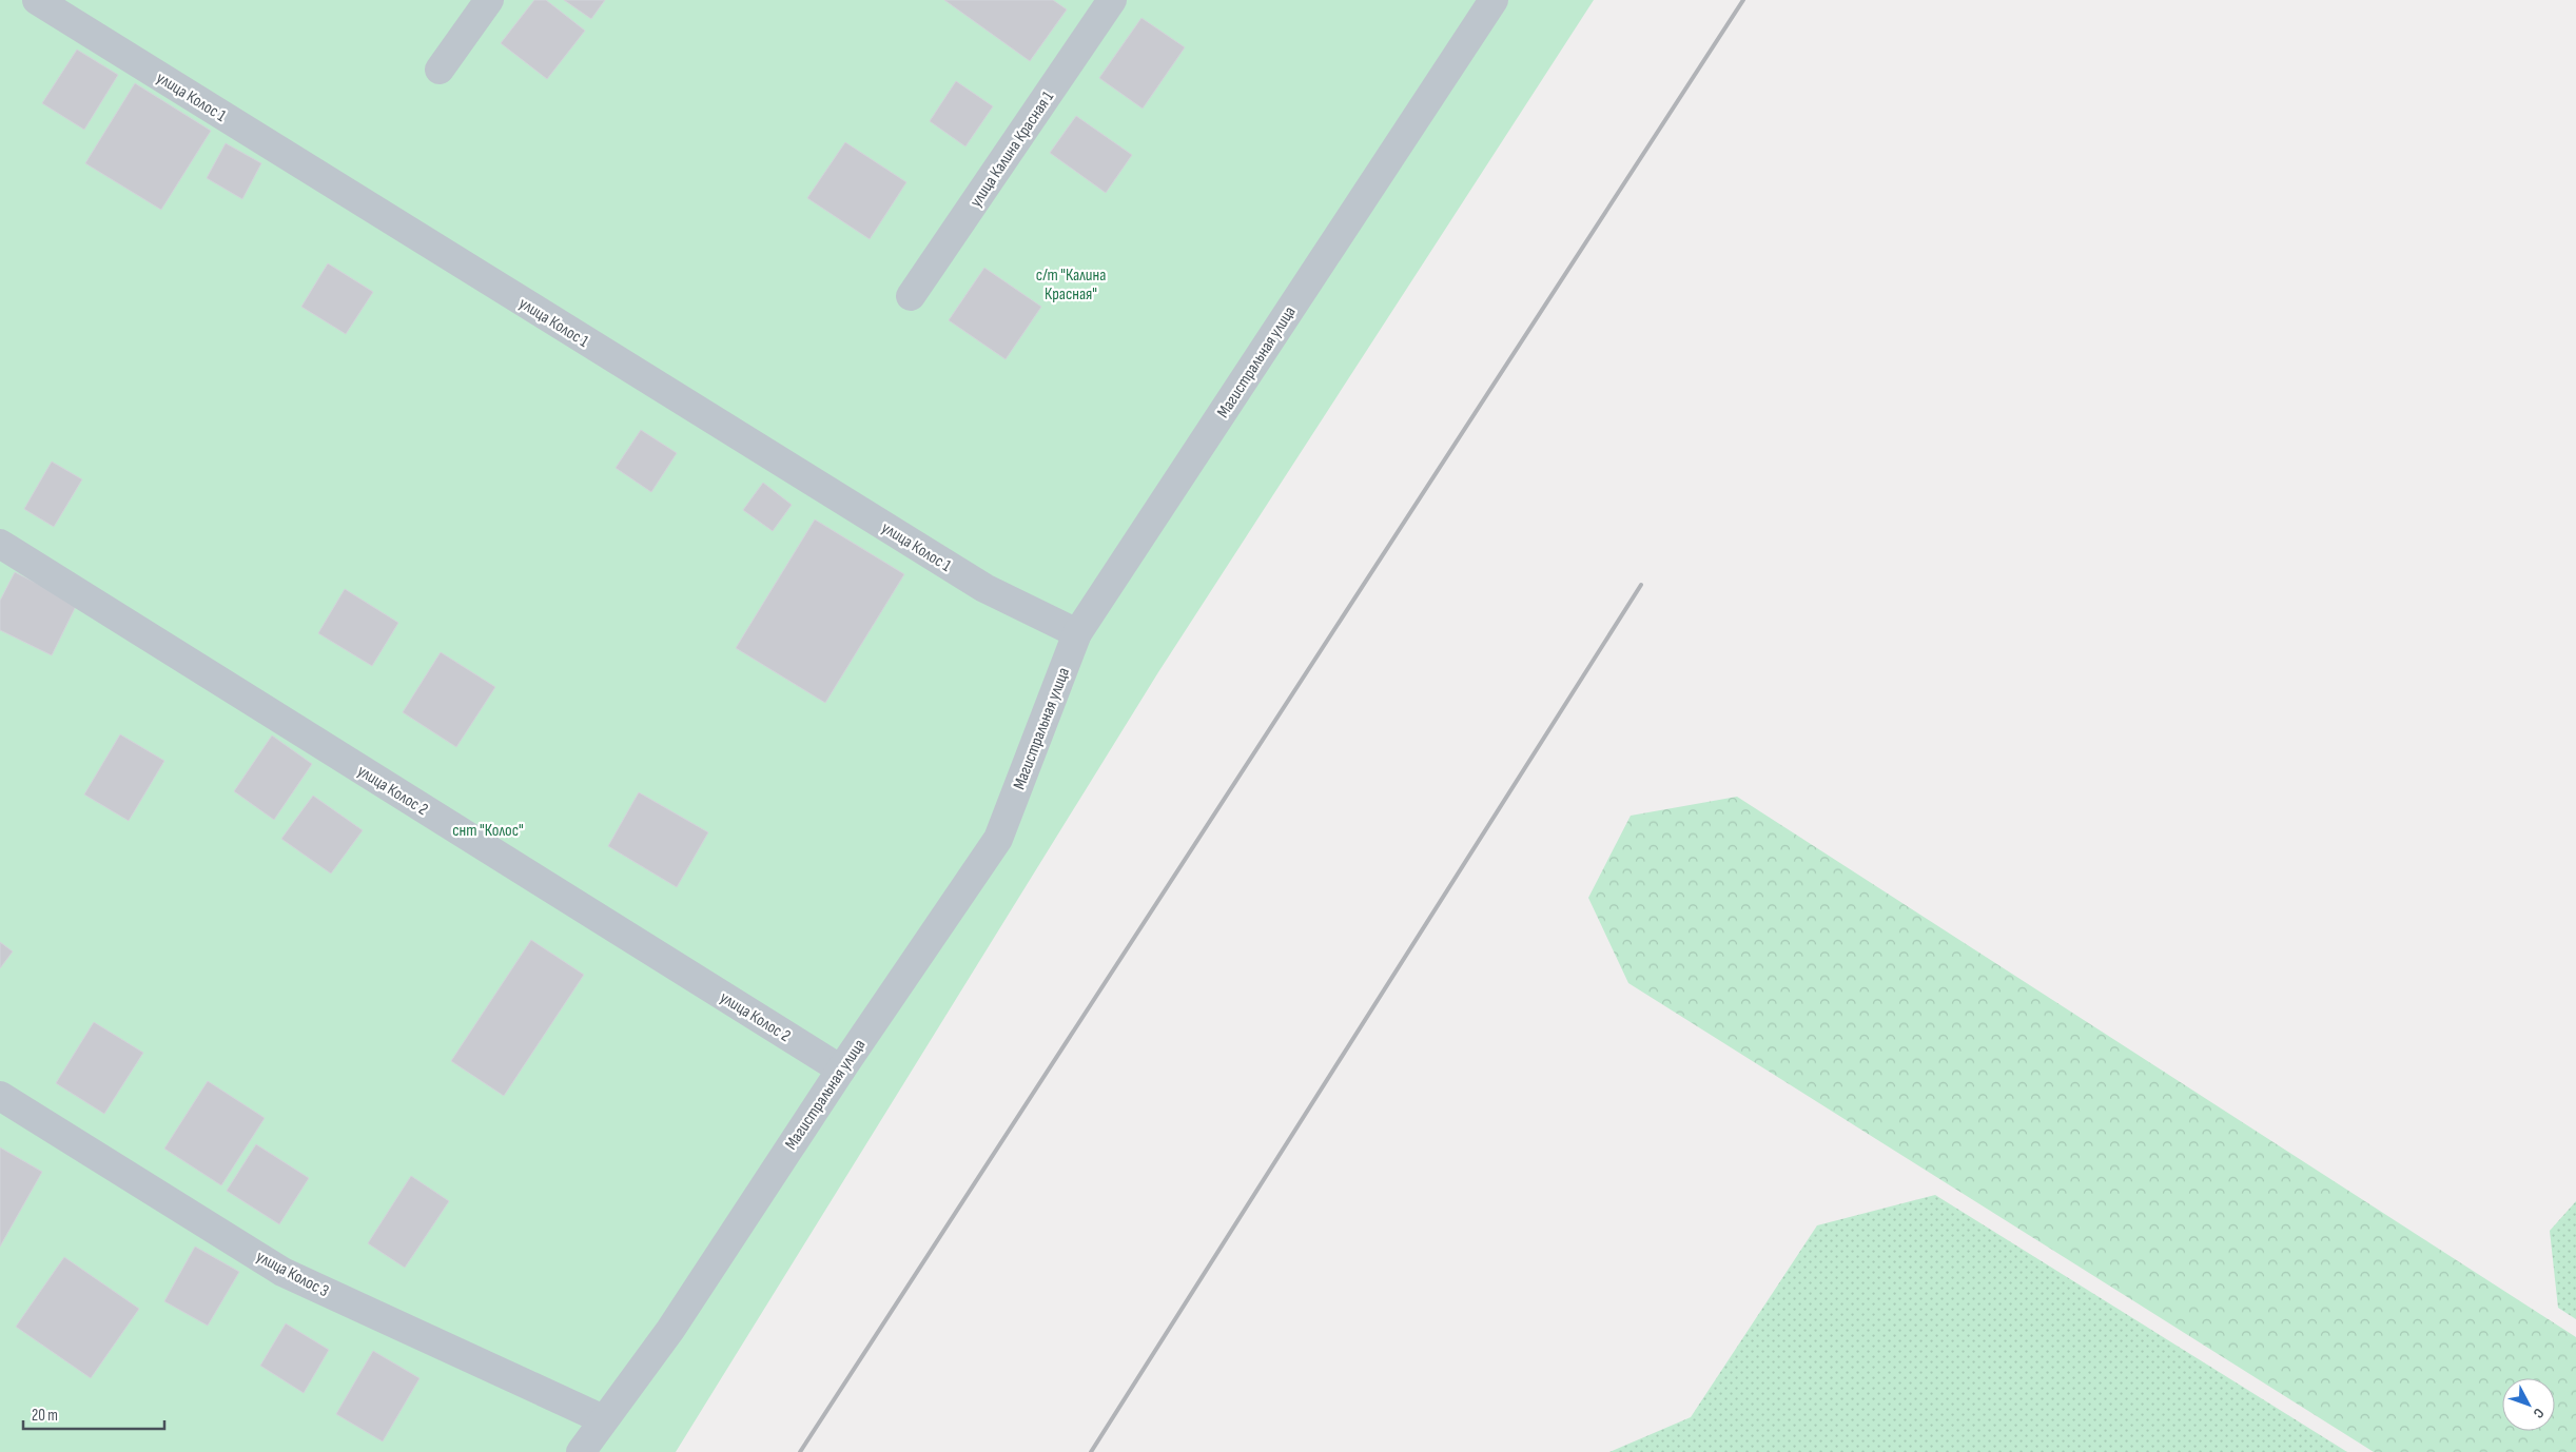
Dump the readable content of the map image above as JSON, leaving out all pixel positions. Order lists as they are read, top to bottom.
{
  "streets": {
    "street": [
      "улица Колос 1",
      "улица Калина Красная 1",
      "Магистральная улица",
      "улица Колос 2",
      "улица Колос 3"
    ]
  },
  "crossings": [
    ["улица Колос 1", "Магистральная улица"],
    ["Магистральная улица", "улица Колос 2"],
    ["Магистральная улица", "улица Колос 3"]
  ],
  "parks": ["с/т \"Калина Красная\"", "снт \"Колос\""],
  "scale_bar": "20 m",
  "north": "bottom right"
}
